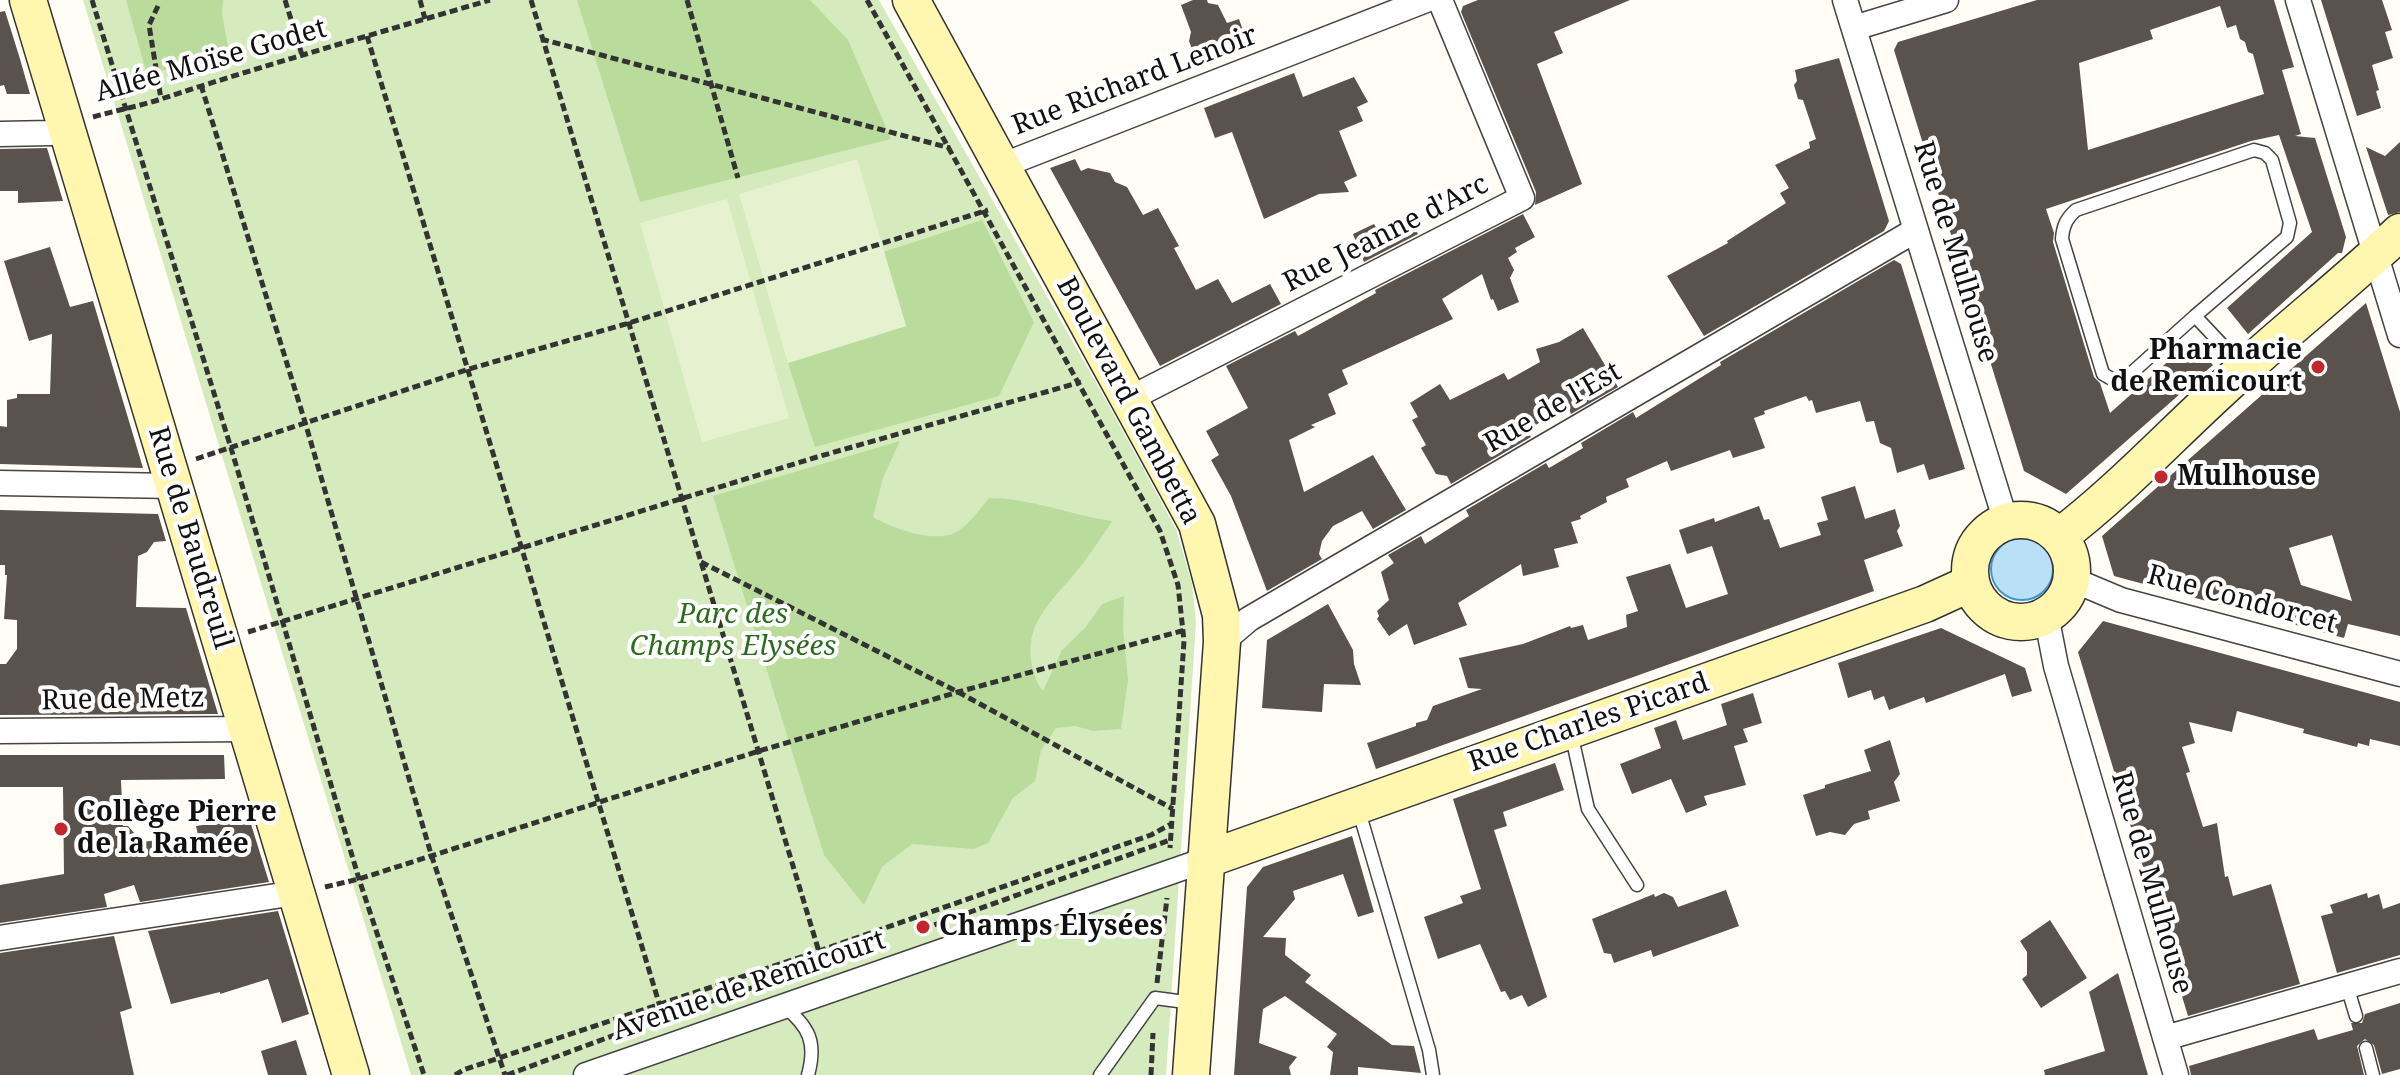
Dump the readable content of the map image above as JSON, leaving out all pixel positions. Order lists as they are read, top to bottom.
{
  "streets": {
    "main road": ["Boulevard Gambetta", "Rue de Baudreuil", "Rue Charles Picard"],
    "street": [
      "Rue Richard Lenoir",
      "Rue Jeanne d'Arc",
      "Rue de Mulhouse",
      "Rue de l'Est",
      "Rue Condorcet",
      "Rue de Metz",
      "Avenue de Remicourt"
    ],
    "path": ["Allée Moïse Godet"]
  },
  "crossings": [
    ["Allée Moïse Godet", "Rue de Baudreuil"],
    ["Rue Richard Lenoir", "Boulevard Gambetta"],
    ["Rue Jeanne d'Arc", "Boulevard Gambetta"],
    ["Rue de Mulhouse", "Rue de l'Est"],
    ["Rue de Mulhouse", "Rue Condorcet"],
    ["Rue de Mulhouse", "Rue Charles Picard"],
    ["Boulevard Gambetta", "Rue de l'Est"],
    ["Boulevard Gambetta", "Rue Charles Picard"],
    ["Boulevard Gambetta", "Avenue de Remicourt"],
    ["Rue de Baudreuil", "Rue de Metz"],
    ["Rue Condorcet", "Rue Charles Picard"],
    ["Rue Charles Picard", "Avenue de Remicourt"]
  ],
  "parks": ["Parc des Champs Elysées"],
  "places": [
    "Pharmacie de Remicourt",
    "Mulhouse",
    "Collège Pierre de la Ramée",
    "Champs Élysées"
  ]
}
